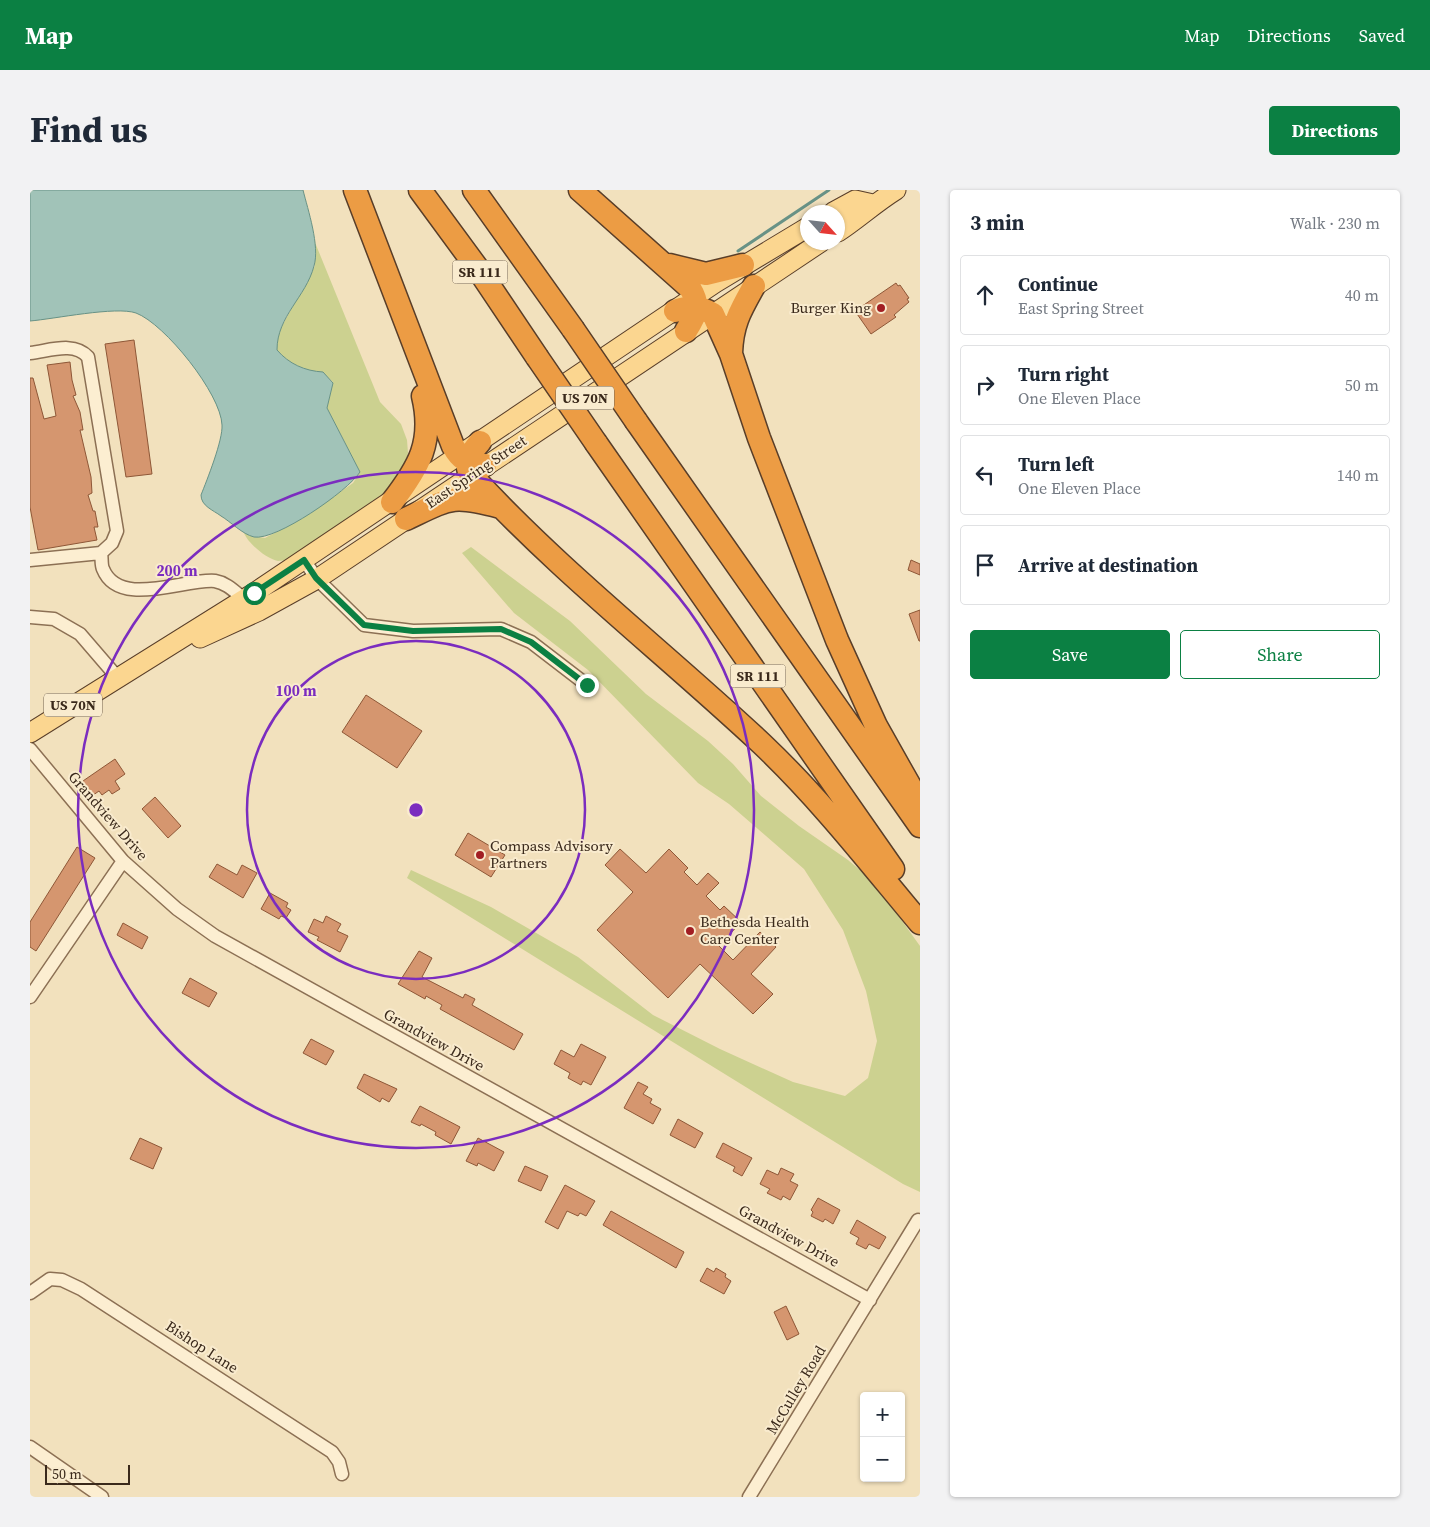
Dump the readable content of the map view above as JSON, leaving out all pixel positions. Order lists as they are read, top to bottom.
{
  "streets": {
    "highway": ["SR 111"],
    "main road": ["US 70N", "East Spring Street"],
    "street": ["Grandview Drive", "Bishop Lane", "McCulley Road"]
  },
  "crossings": [
    ["Grandview Drive", "McCulley Road"]
  ],
  "places": ["Burger King", "Compass Advisory Partners", "Bethesda Health Care Center"],
  "scale_bar": "50 m",
  "north": "bottom right",
  "page": {
    "header": "Map",
    "nav": ["Map", "Directions", "Saved"],
    "title": "Find us",
    "buttons": [
      "Directions",
      ["Save", "Share"]
    ],
    "heading": ["3 min", "Walk · 230 m"],
    "list": [
      ["Continue", "East Spring Street", "40 m"],
      ["Turn right", "One Eleven Place", "50 m"],
      ["Turn left", "One Eleven Place", "140 m"],
      "Arrive at destination"
    ],
    "map_buttons": ["+", "−"],
    "scale": "50 m"
  },
  "rings": ["200 m", "100 m"]
}
